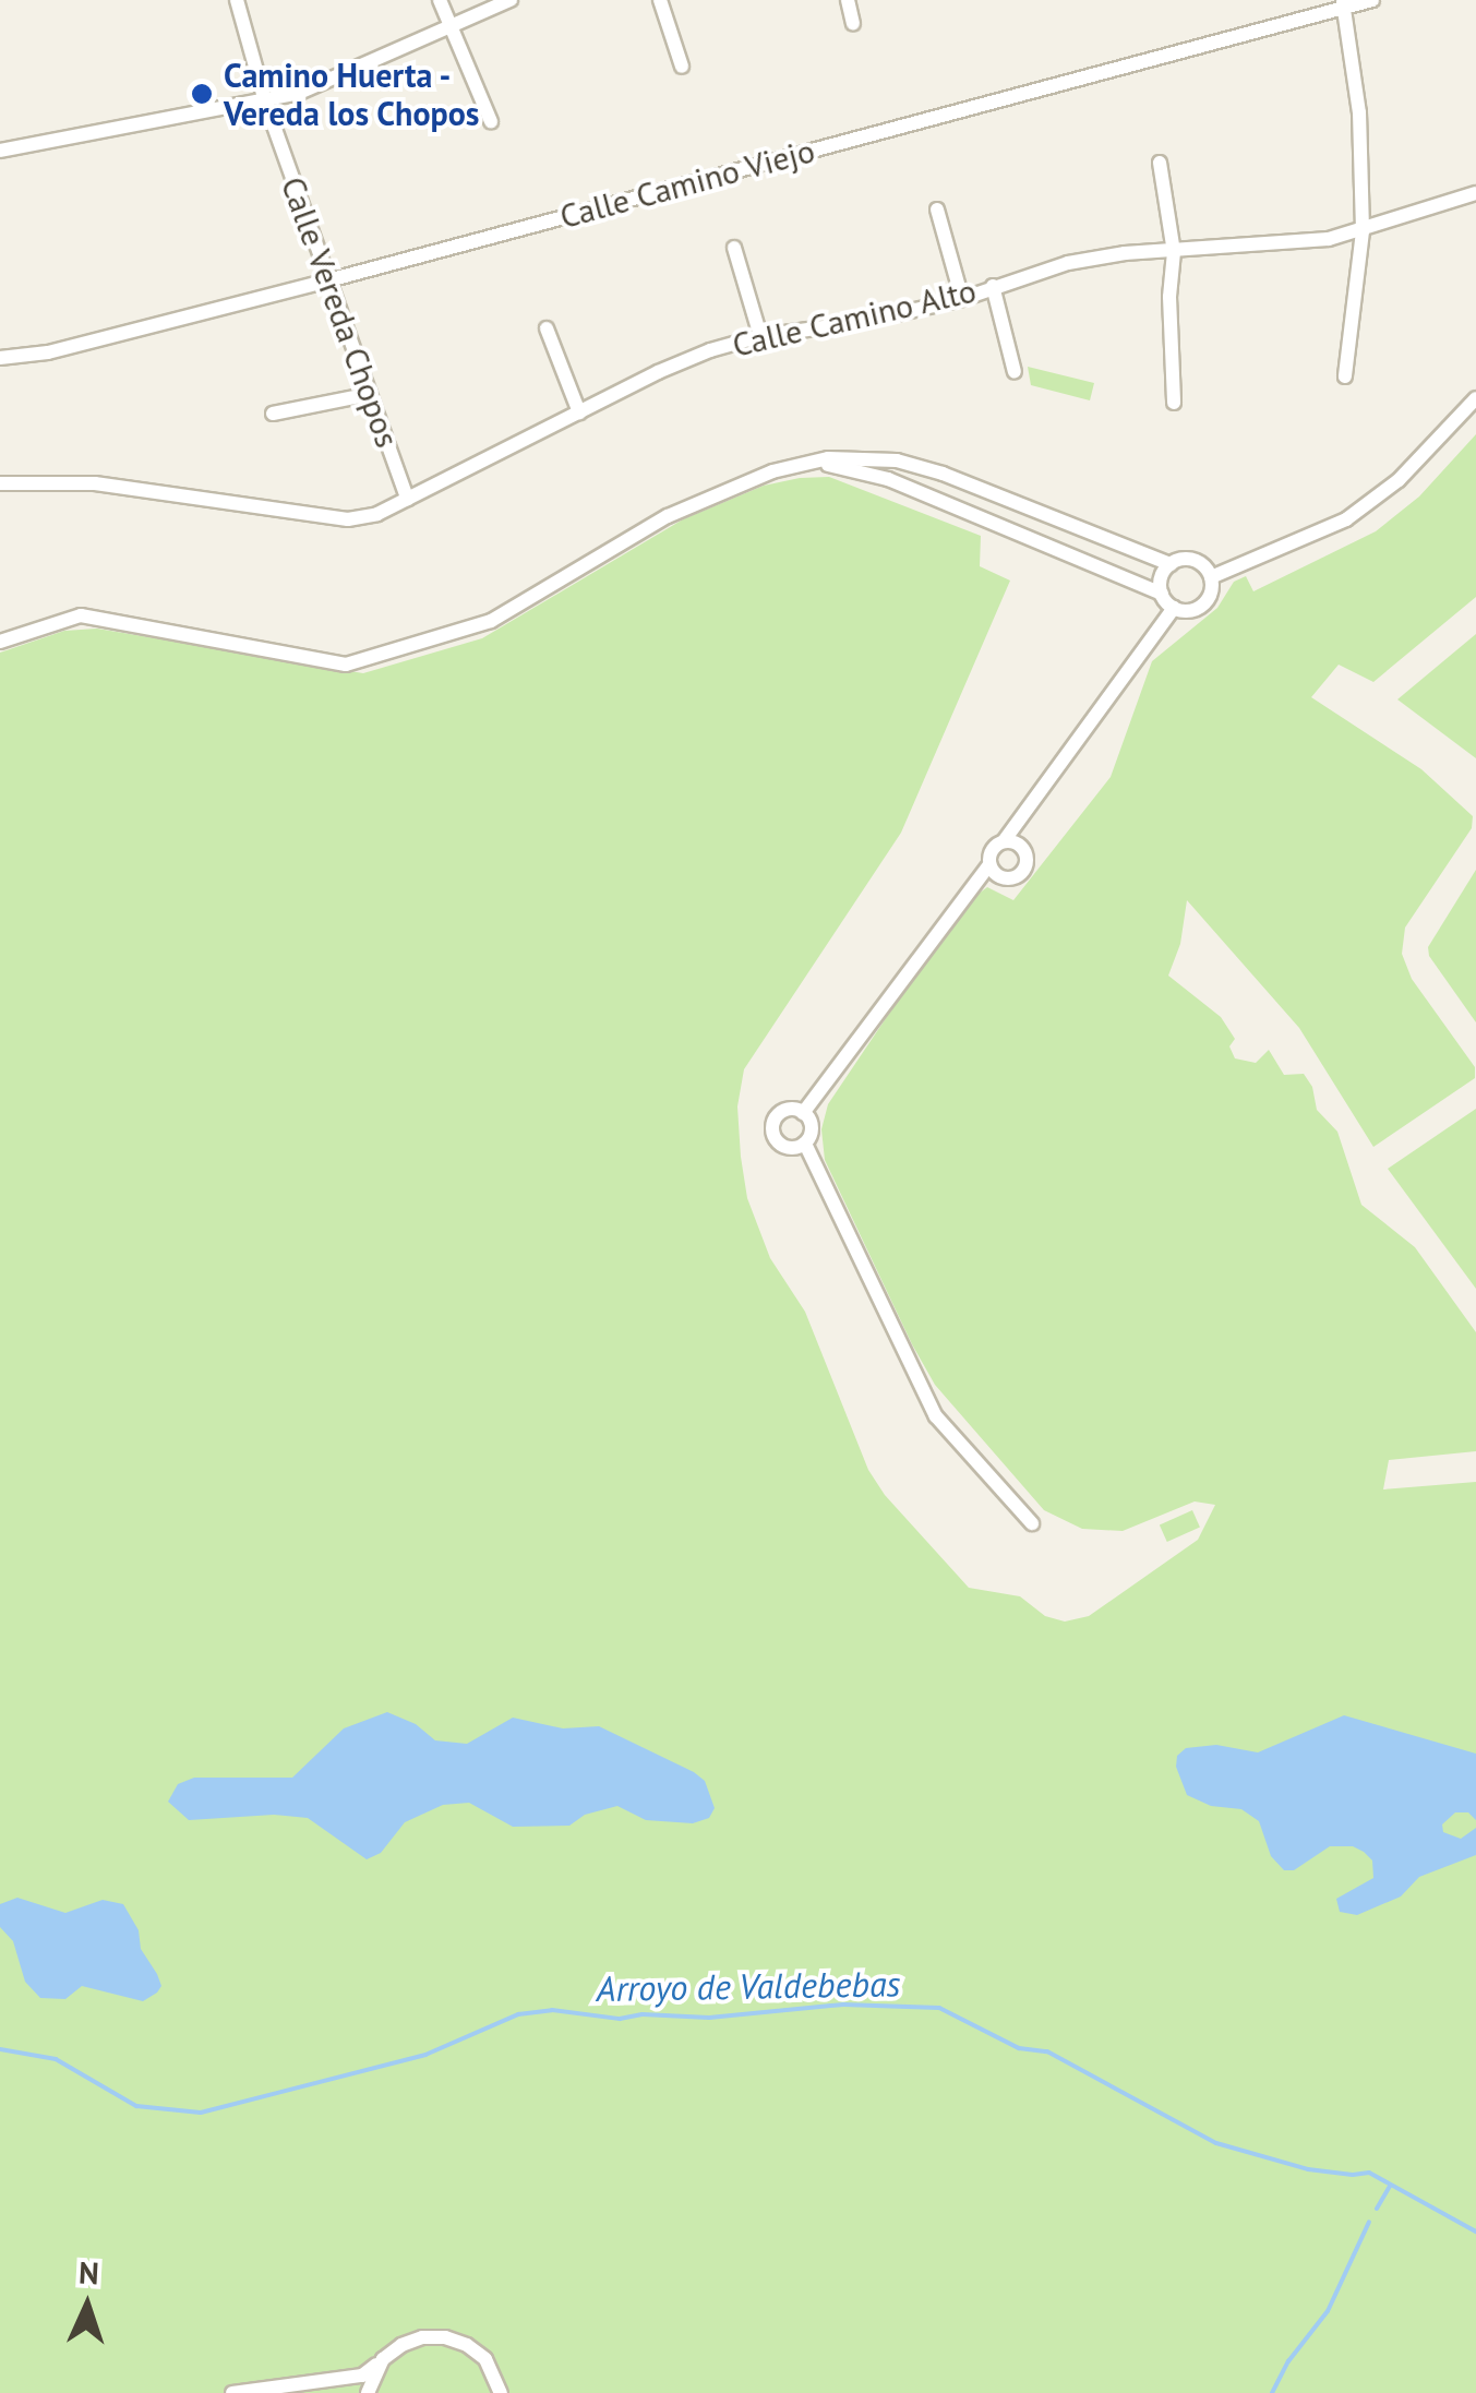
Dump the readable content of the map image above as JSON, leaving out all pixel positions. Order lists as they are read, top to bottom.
{
  "streets": {
    "street": ["Calle Camino Viejo", "Calle Vereda Chopos", "Calle Camino Alto"]
  },
  "crossings": [
    ["Calle Camino Viejo", "Calle Vereda Chopos"],
    ["Calle Vereda Chopos", "Calle Camino Alto"]
  ],
  "water": ["Arroyo de Valdebebas"],
  "places": ["Camino Huerta - Vereda los Chopos"],
  "north": "top"
}
